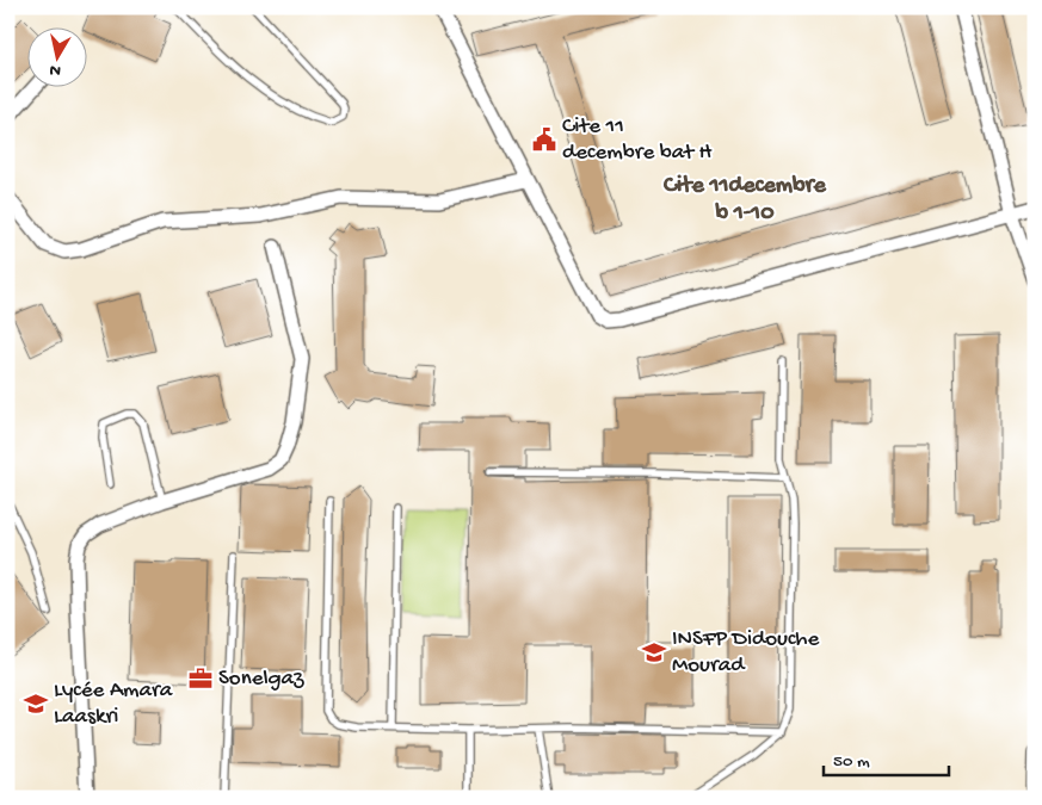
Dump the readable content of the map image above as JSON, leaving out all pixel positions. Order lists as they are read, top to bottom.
{
  "districts": ["Cite 11decembre b 1-10"],
  "places": {
    "public building": ["Cite 11 decembre bat H"],
    "school or university": ["INSFP Didouche Mourad", "Lycée Amara Laaskri"],
    "office": ["Sonelgaz"]
  },
  "scale_bar": "50 m",
  "north": "bottom"
}
